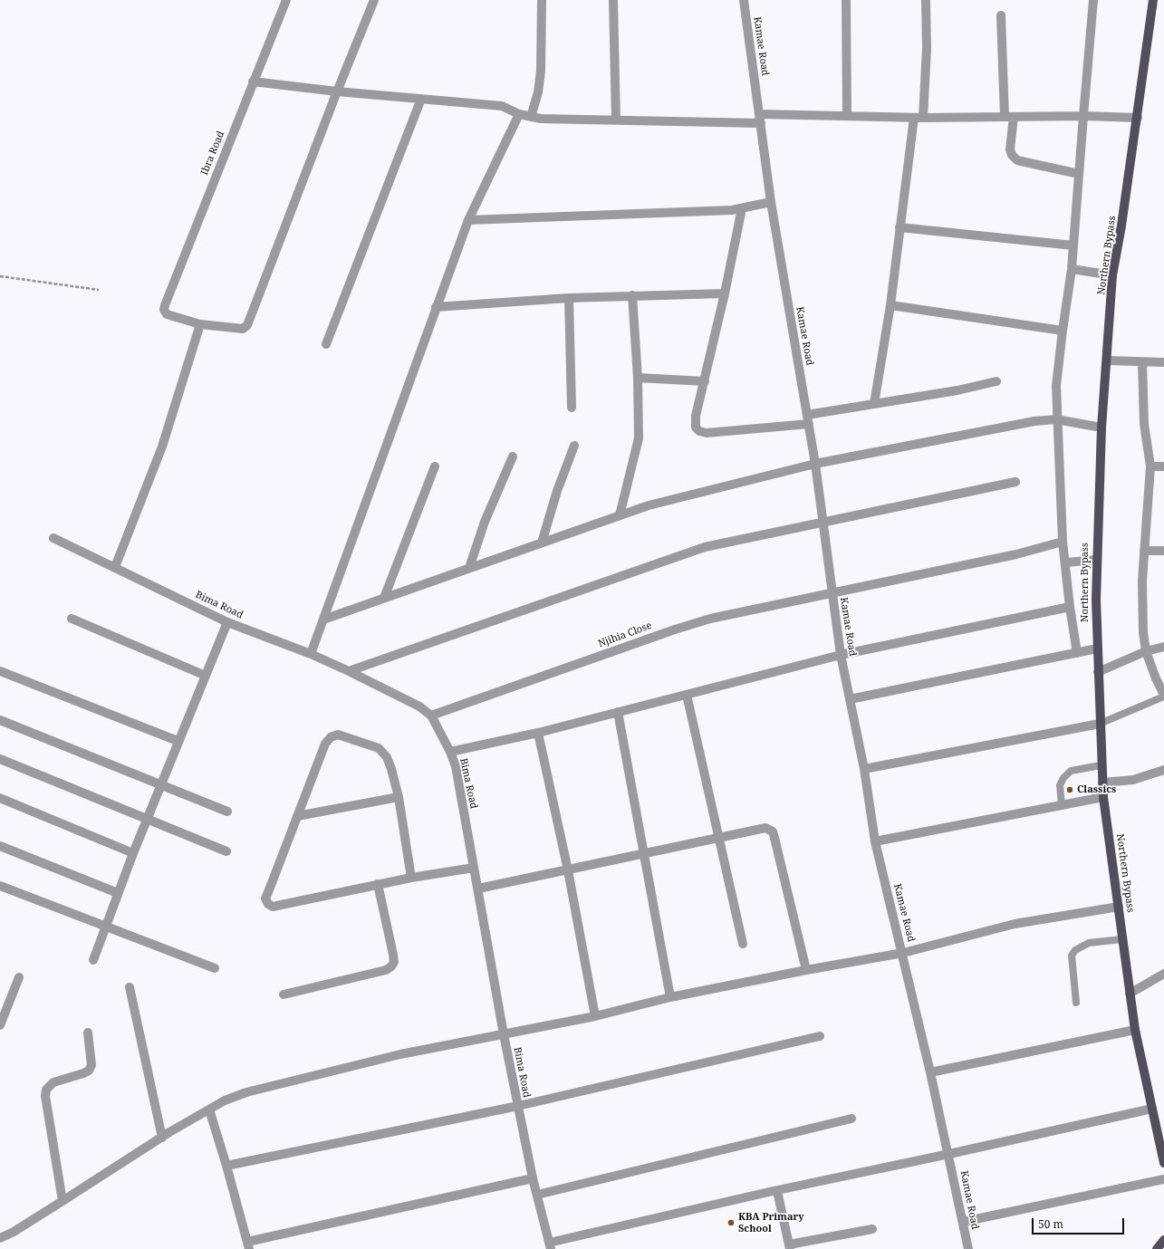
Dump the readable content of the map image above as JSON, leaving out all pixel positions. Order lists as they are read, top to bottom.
{
  "streets": {
    "main road": ["Northern Bypass"],
    "street": [
      "Kamae Road",
      "Ibra Road",
      "Bima Road",
      "Njihia Close"
    ]
  },
  "crossings": [
    ["Kamae Road", "Njihia Close"],
    ["Bima Road", "Njihia Close"]
  ],
  "places": ["Classics", "KBA Primary School"],
  "scale_bar": "50 m"
}
